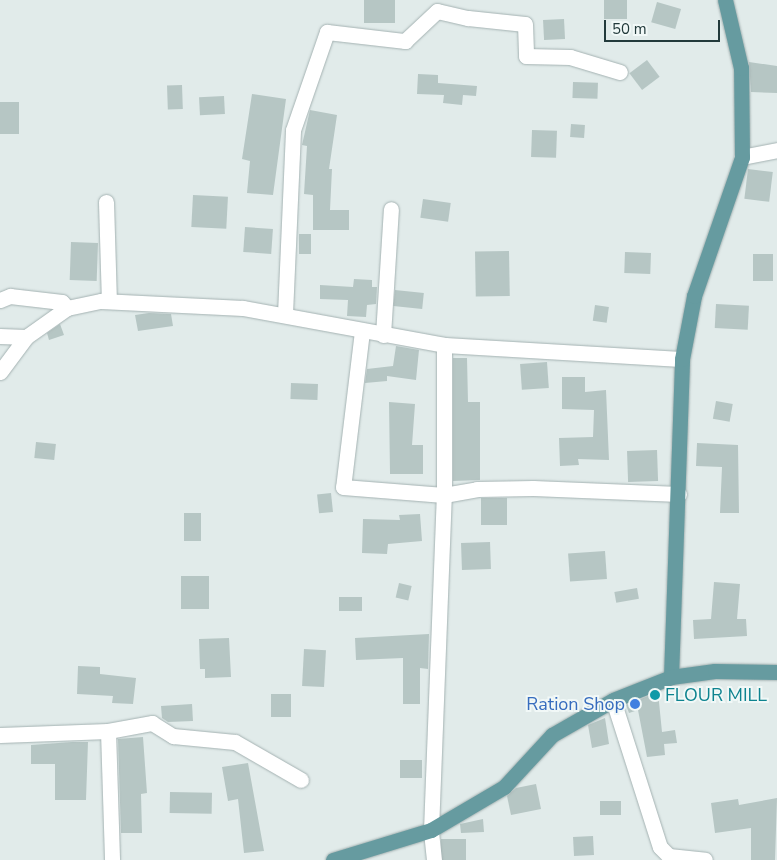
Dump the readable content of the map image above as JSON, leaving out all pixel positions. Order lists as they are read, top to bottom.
{
  "places": ["FLOUR MILL", "Ration Shop"],
  "scale_bar": "50 m"
}
